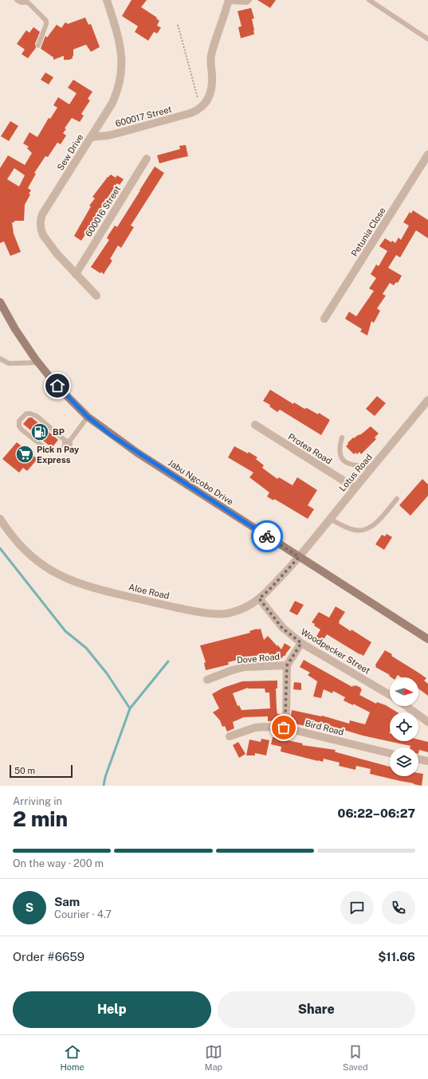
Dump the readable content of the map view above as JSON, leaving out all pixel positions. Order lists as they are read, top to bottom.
{
  "streets": {
    "main road": ["Jabu Ngcobo Drive"],
    "street": [
      "600017 Street",
      "Sew Drive",
      "600016 Street",
      "Petunia Close",
      "Protea Road",
      "Lotus Road",
      "Aloe Road",
      "Woodpecker Street",
      "Dove Road",
      "Bird Road"
    ]
  },
  "crossings": [
    ["600017 Street", "Sew Drive"],
    ["Sew Drive", "600016 Street"],
    ["Protea Road", "Lotus Road"],
    ["Lotus Road", "Jabu Ngcobo Drive"],
    ["Lotus Road", "Aloe Road"],
    ["Jabu Ngcobo Drive", "Aloe Road"],
    ["Aloe Road", "Woodpecker Street"],
    ["Woodpecker Street", "Dove Road"]
  ],
  "places": {
    "fuel station": ["BP"],
    "supermarket": ["Pick n Pay Express"]
  },
  "scale_bar": "50 m",
  "north": "right",
  "page": {
    "scale": "50 m",
    "heading": ["2 min", "Arriving in", "06:22–06:27"],
    "panel": [
      "Sam",
      "Courier · 4.7",
      "Order #6659",
      "$11.66"
    ],
    "bar": "On the way · 200 m",
    "round": "S",
    "buttons": ["Help", "Share"],
    "tabs": ["Home", "Map", "Saved"]
  }
}
